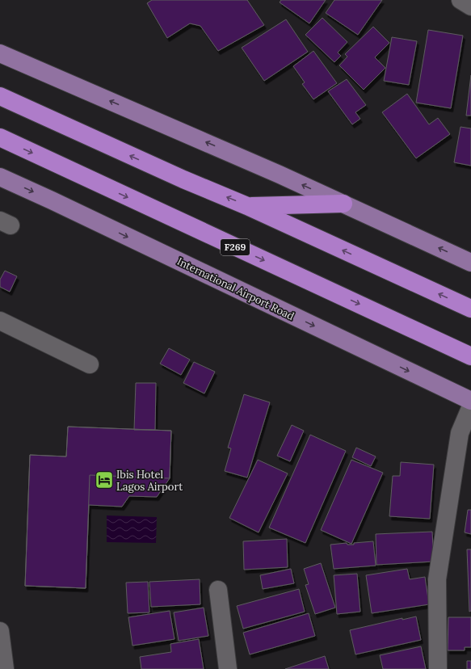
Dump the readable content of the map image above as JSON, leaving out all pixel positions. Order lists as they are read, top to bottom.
{
  "streets": {
    "highway": ["F269"],
    "main road": ["International Airport Road"]
  },
  "places": {
    "hotel": ["Ibis Hotel Lagos Airport"]
  }
}
